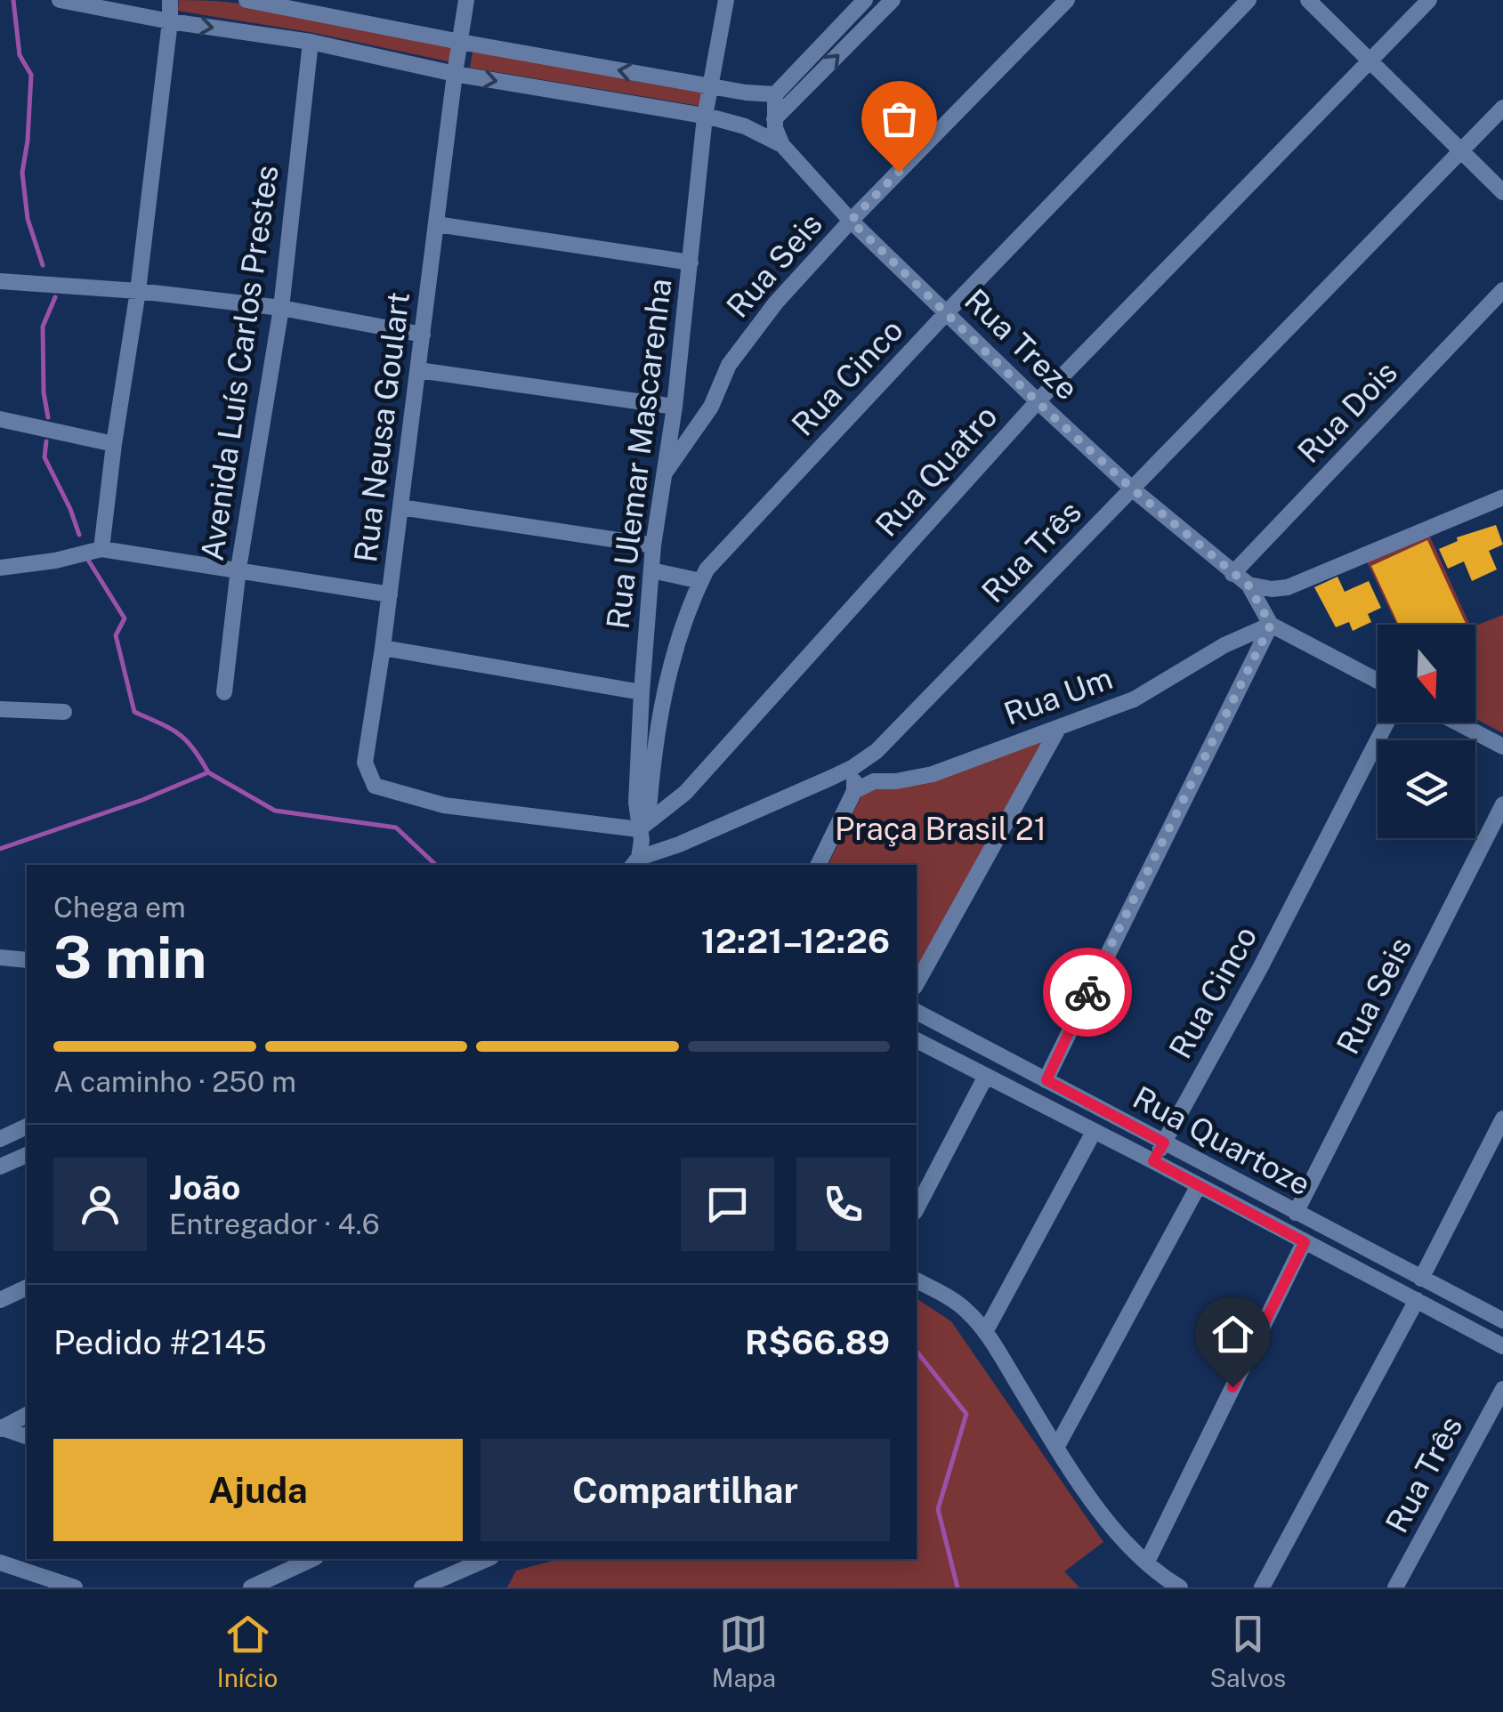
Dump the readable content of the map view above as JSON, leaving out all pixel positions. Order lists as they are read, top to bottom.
{
  "streets": {
    "street": [
      "Rua Seis",
      "Rua Treze",
      "Avenida Luís Carlos Prestes",
      "Rua Cinco",
      "Rua Dois",
      "Rua Neusa Goulart",
      "Rua Ulemar Mascarenha",
      "Rua Quatro",
      "Rua Três",
      "Rua Um",
      "Rua Quartoze"
    ]
  },
  "crossings": [
    ["Rua Seis", "Rua Treze"],
    ["Rua Seis", "Rua Ulemar Mascarenha"],
    ["Rua Seis", "Rua Quartoze"],
    ["Rua Treze", "Rua Cinco"],
    ["Rua Treze", "Rua Dois"],
    ["Rua Treze", "Rua Quatro"],
    ["Rua Treze", "Rua Três"],
    ["Rua Cinco", "Rua Neusa Goulart"],
    ["Rua Cinco", "Rua Ulemar Mascarenha"],
    ["Rua Cinco", "Rua Quatro"],
    ["Rua Cinco", "Rua Três"],
    ["Rua Cinco", "Rua Quartoze"],
    ["Rua Neusa Goulart", "Rua Ulemar Mascarenha"],
    ["Rua Neusa Goulart", "Rua Quatro"],
    ["Rua Neusa Goulart", "Rua Três"],
    ["Rua Ulemar Mascarenha", "Rua Quatro"],
    ["Rua Ulemar Mascarenha", "Rua Três"],
    ["Rua Quatro", "Rua Três"]
  ],
  "parks": ["Praça Brasil 21"],
  "north": "bottom",
  "page": {
    "heading": ["3 min", "Chega em", "12:21–12:26"],
    "panel": [
      "João",
      "Entregador · 4.6",
      "Pedido #2145",
      "R$66.89"
    ],
    "bar": "A caminho · 250 m",
    "buttons": ["Ajuda", "Compartilhar"],
    "tabs": ["Início", "Mapa", "Salvos"]
  }
}
